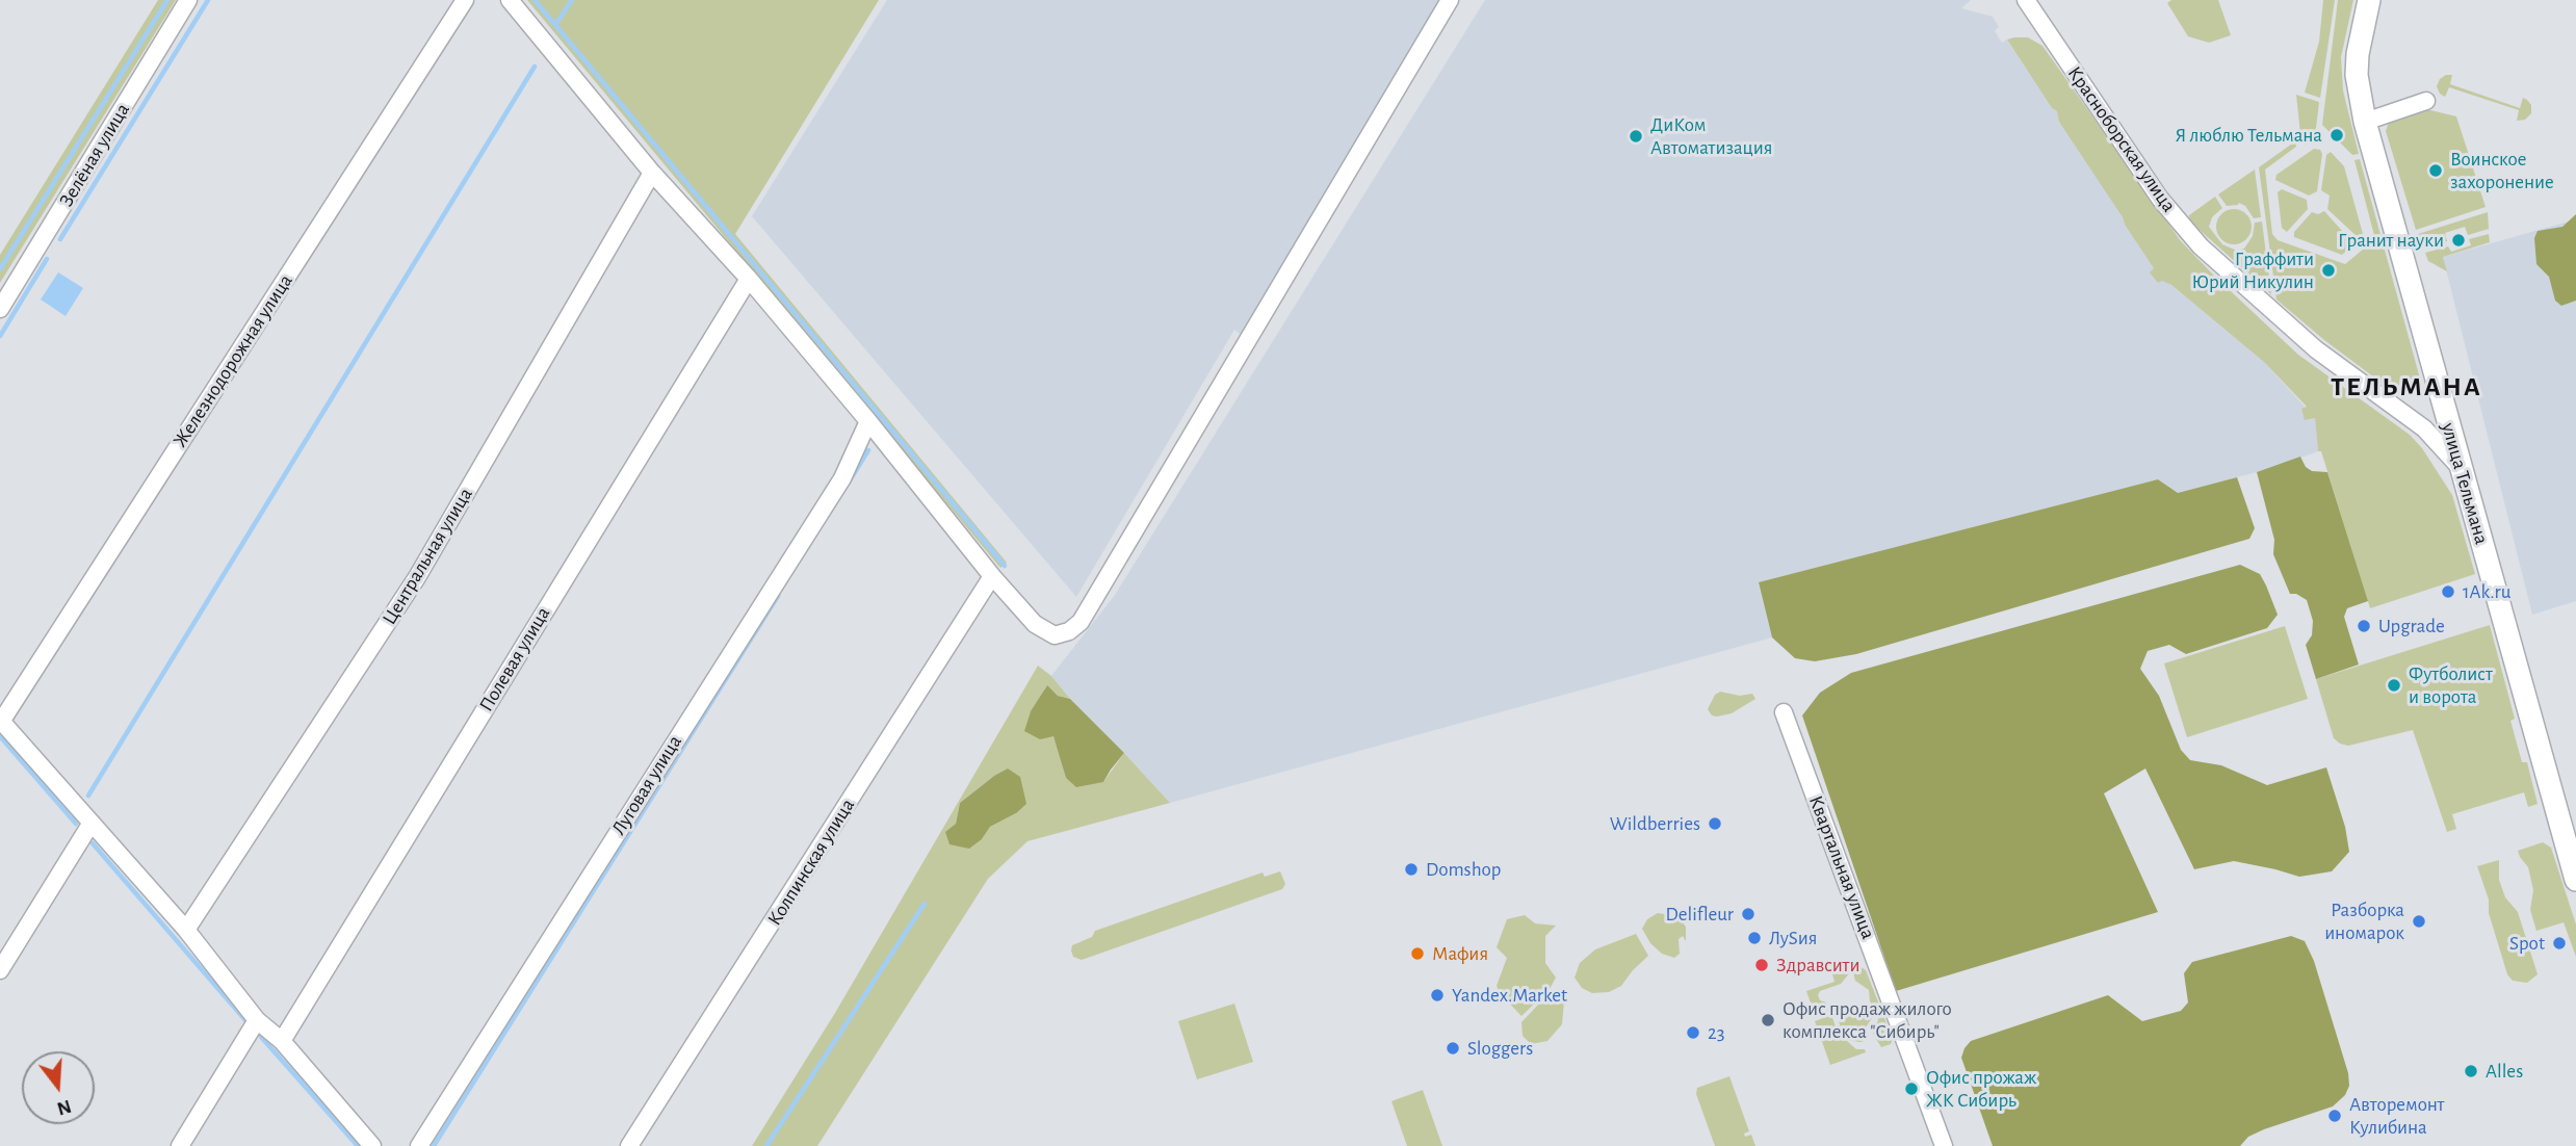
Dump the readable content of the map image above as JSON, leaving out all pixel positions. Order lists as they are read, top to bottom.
{
  "streets": {
    "main road": ["улица Тельмана"],
    "street": [
      "Красноборская улица",
      "Зелёная улица",
      "Железнодорожная улица",
      "Центральная улица",
      "Полевая улица",
      "Луговая улица",
      "Колпинская улица",
      "Квартальная улица"
    ]
  },
  "crossings": [
    ["Красноборская улица", "улица Тельмана"]
  ],
  "districts": ["ТЕЛЬМАНА"],
  "places": [
    "Я люблю Тельмана",
    "ДиКом Автоматизация",
    "Воинское захоронение",
    "Гранит науки",
    "Граффити Юрий Никулин",
    "1Ak.ru",
    "Upgrade",
    "Футболист и ворота",
    "Wildberries",
    "Domshop",
    "Delifleur",
    "Разборка иномарок",
    "ЛуSия",
    "Spot",
    "Мафия",
    "Здравсити",
    "Yandex.Market",
    "Офис продаж жилого комплекса \"Сибирь\"",
    "23",
    "Sloggers",
    "Alles",
    "Офис прожаж ЖК Сибирь",
    "Авторемонт Кулибина"
  ],
  "north": "bottom"
}
